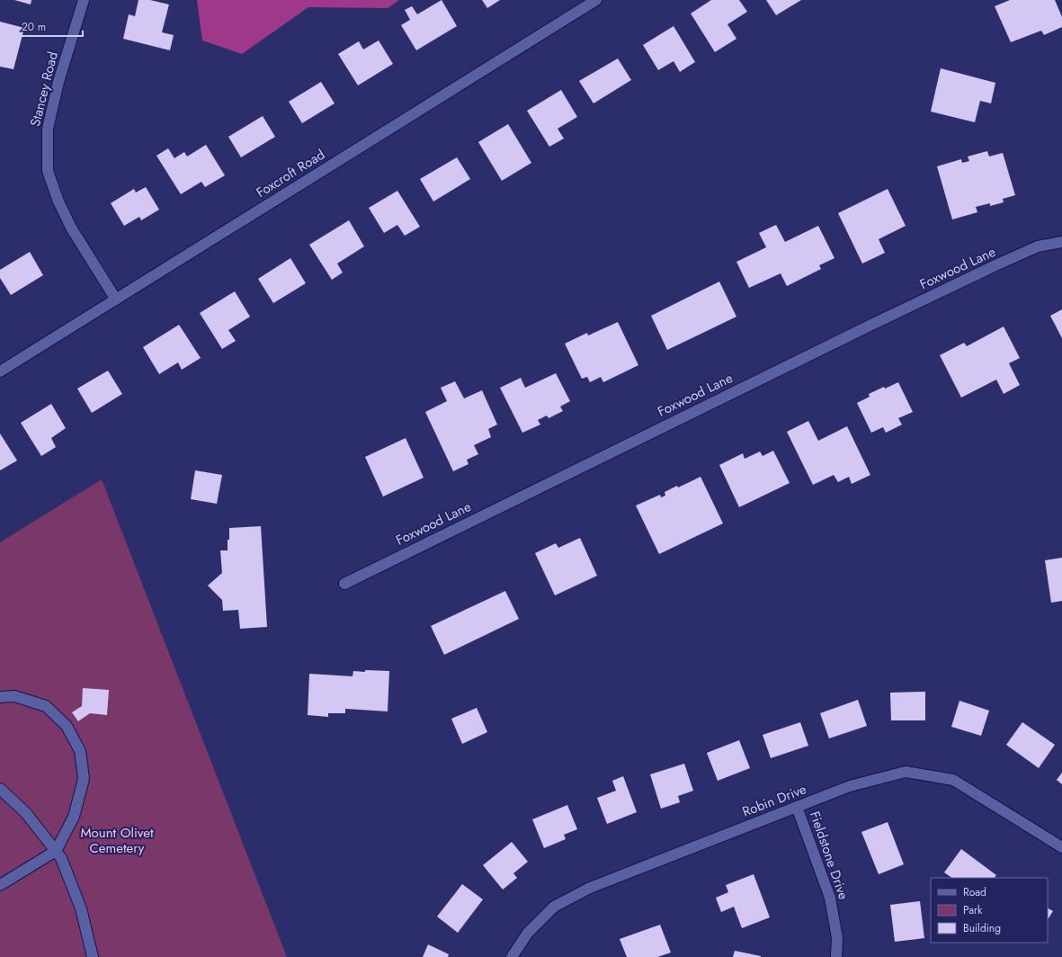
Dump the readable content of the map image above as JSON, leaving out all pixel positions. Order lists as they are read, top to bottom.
{
  "streets": {
    "street": [
      "Stancey Road",
      "Foxcroft Road",
      "Foxwood Lane",
      "Robin Drive",
      "Fieldstone Drive"
    ]
  },
  "crossings": [
    ["Stancey Road", "Foxcroft Road"],
    ["Robin Drive", "Fieldstone Drive"]
  ],
  "parks": ["Mount Olivet Cemetery"],
  "legend": ["Road", "Park", "Building"],
  "scale_bar": "20 m"
}
